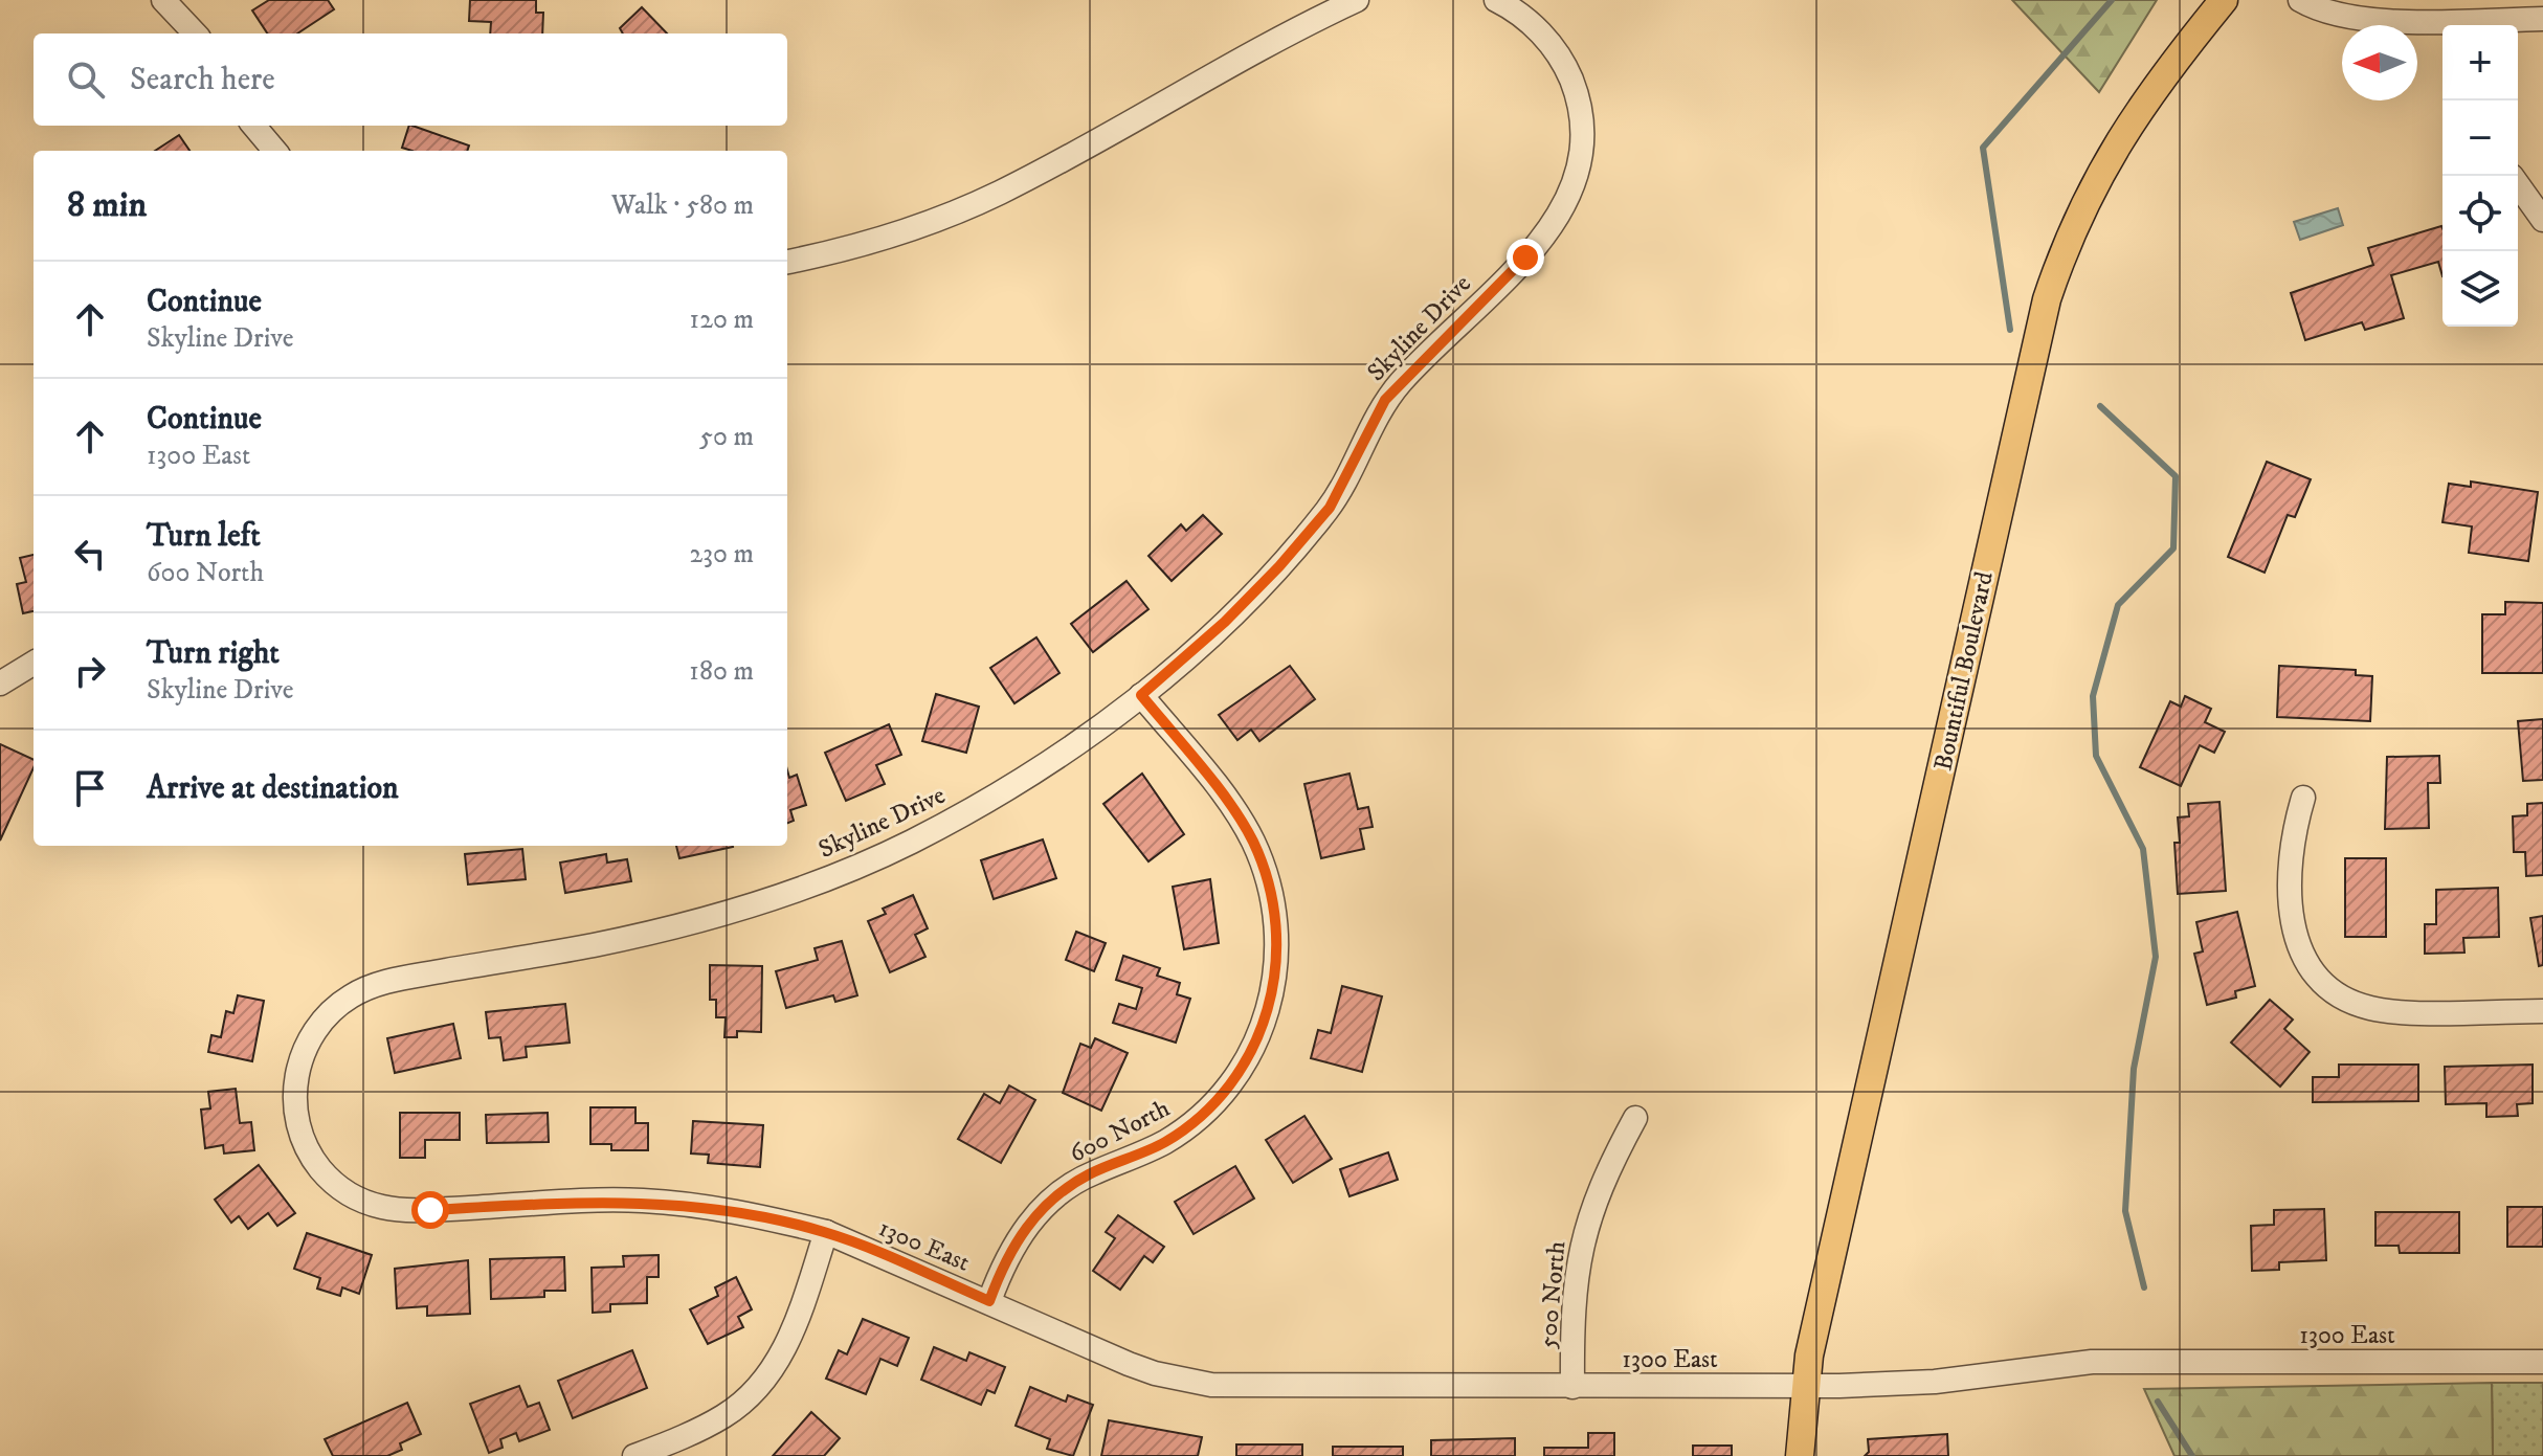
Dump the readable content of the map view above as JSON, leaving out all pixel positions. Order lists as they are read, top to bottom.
{
  "streets": {
    "main road": ["Bountiful Boulevard"],
    "street": [
      "Skyline Drive",
      "600 North",
      "1300 East",
      "500 North"
    ]
  },
  "crossings": [
    ["Skyline Drive", "600 North"],
    ["Skyline Drive", "1300 East"],
    ["Bountiful Boulevard", "1300 East"],
    ["600 North", "1300 East"],
    ["1300 East", "500 North"]
  ],
  "north": "left",
  "page": {
    "map_buttons": ["+", "−"],
    "search": "Search here",
    "heading": ["8 min", "Walk · 580 m"],
    "list": [
      ["Continue", "Skyline Drive", "120 m"],
      ["Continue", "1300 East", "50 m"],
      ["Turn left", "600 North", "230 m"],
      ["Turn right", "Skyline Drive", "180 m"],
      "Arrive at destination"
    ]
  }
}
